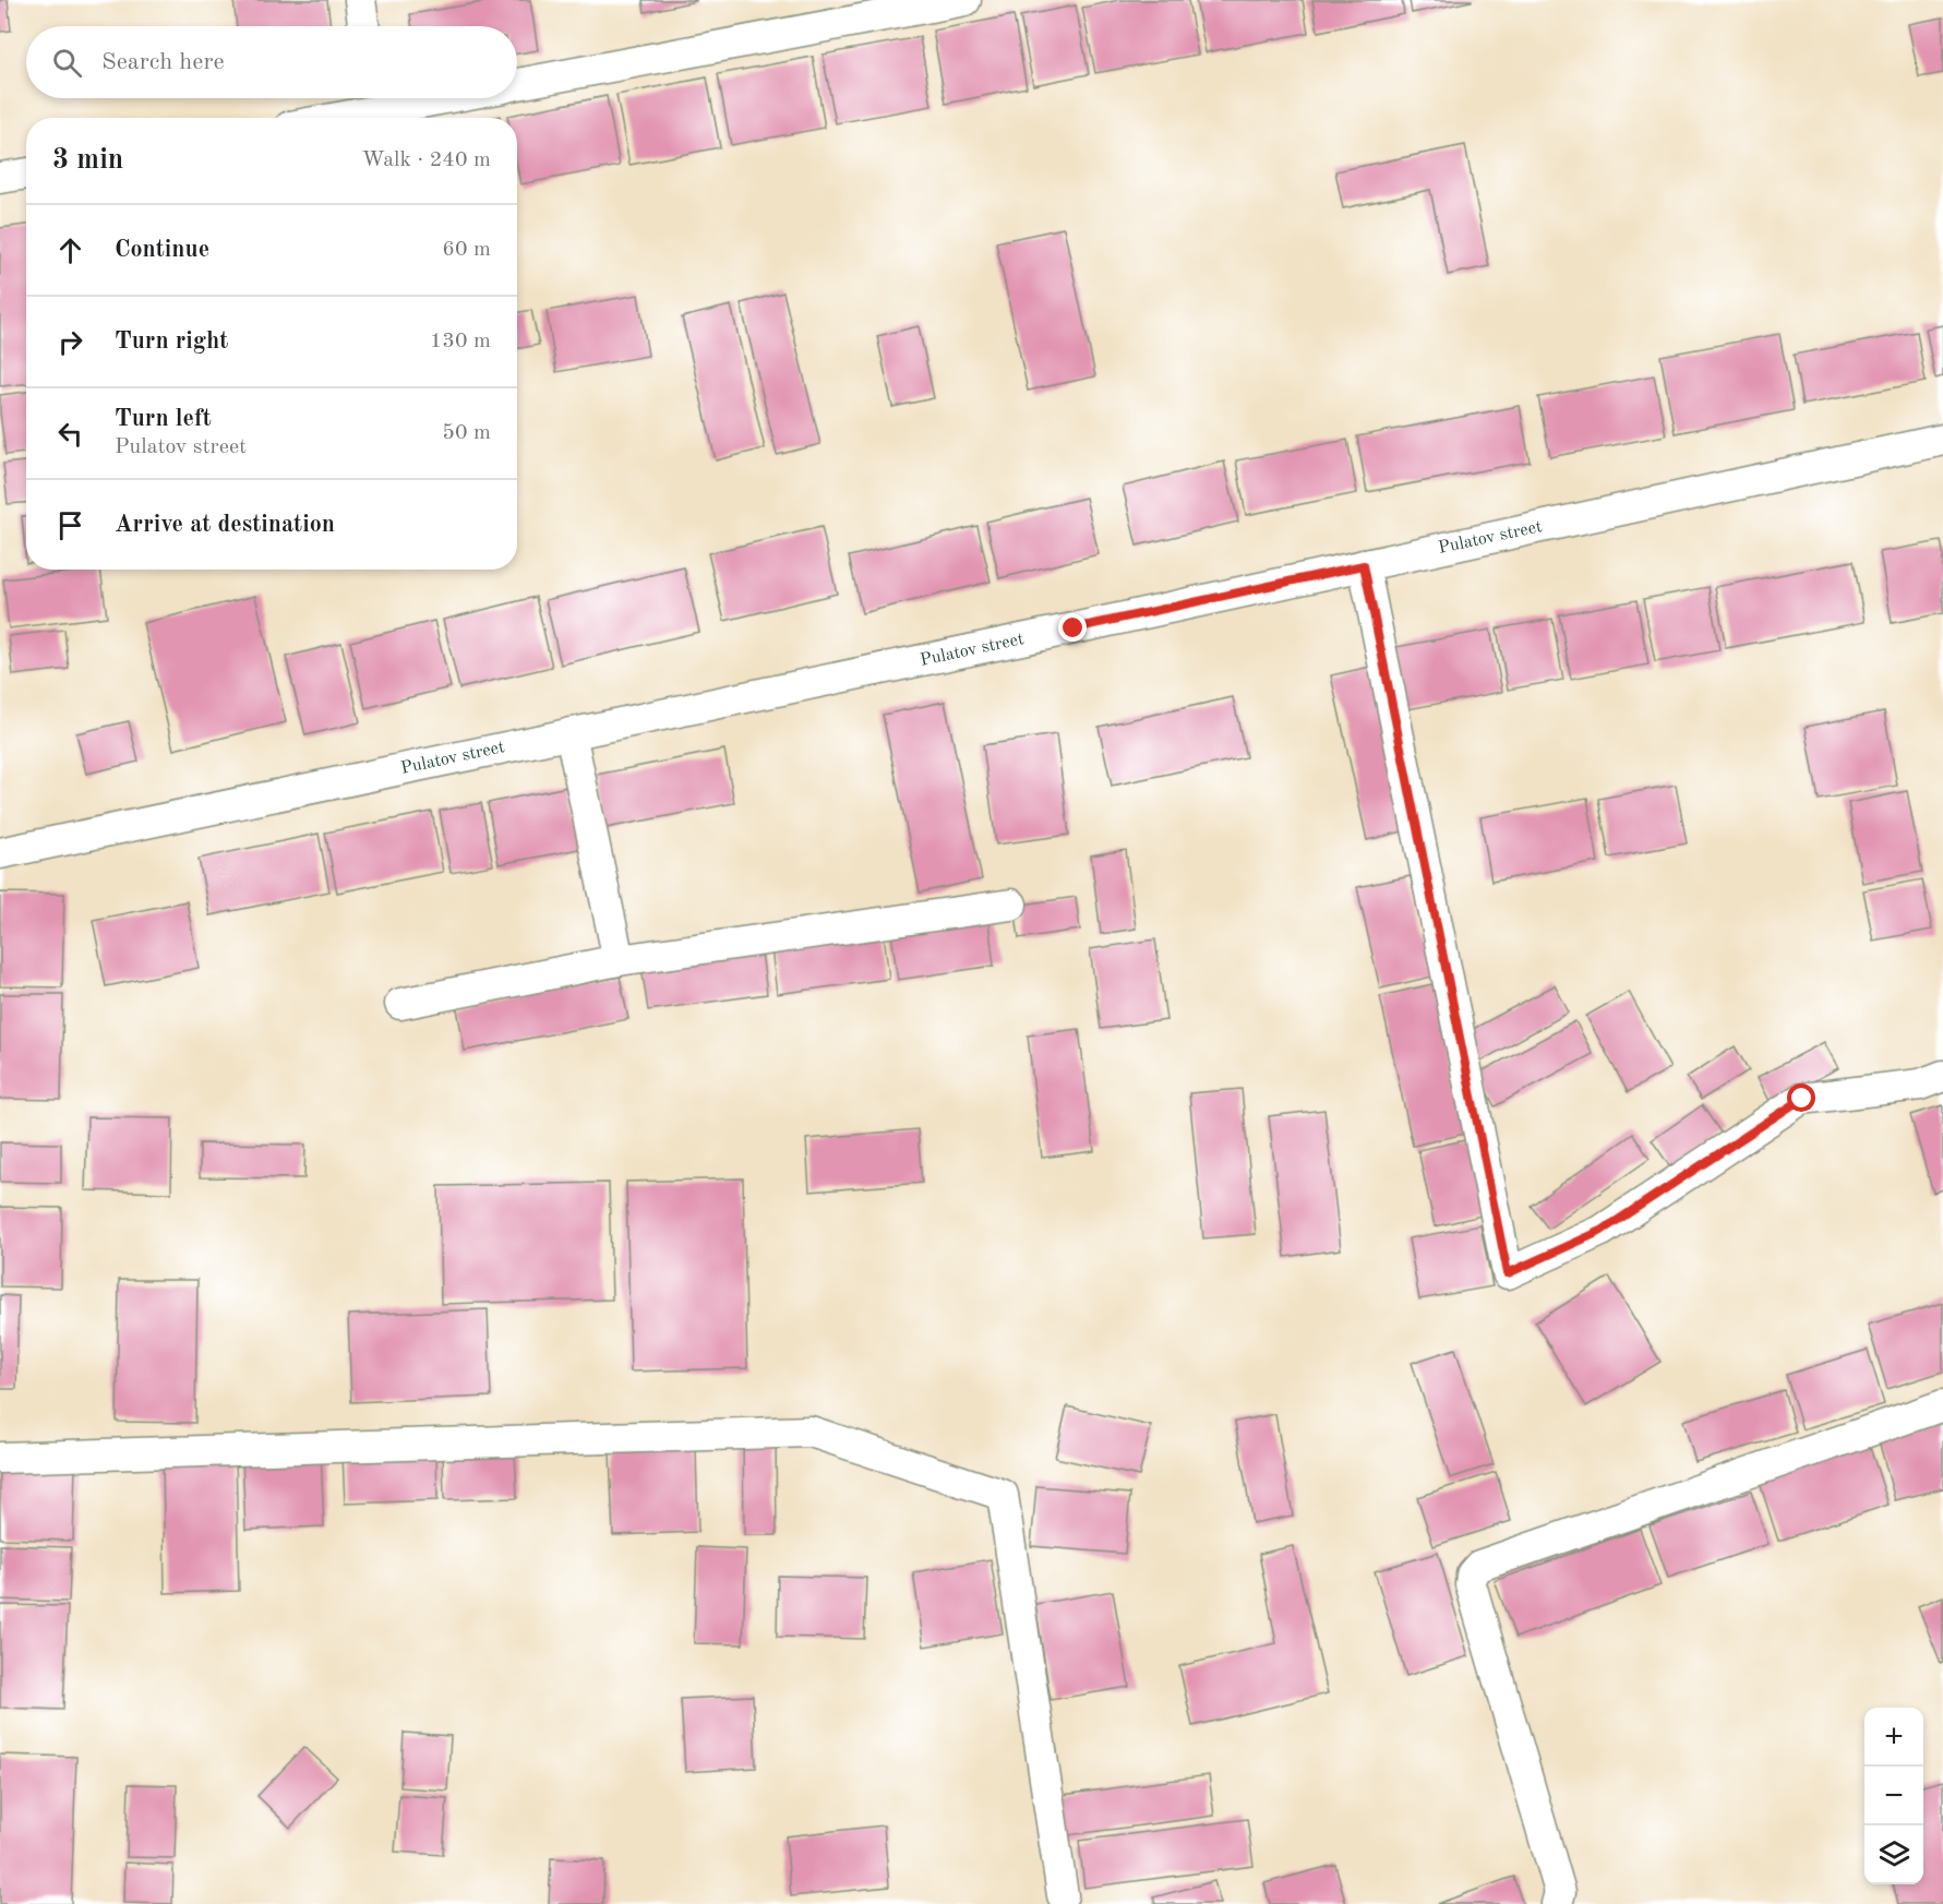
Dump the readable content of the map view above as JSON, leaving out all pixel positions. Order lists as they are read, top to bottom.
{
  "streets": {
    "street": ["Pulatov street"]
  },
  "page": {
    "search": "Search here",
    "heading": ["3 min", "Walk · 240 m"],
    "list": [
      ["Continue", "60 m"],
      ["Turn right", "130 m"],
      ["Turn left", "Pulatov street", "50 m"],
      "Arrive at destination"
    ],
    "map_buttons": ["+", "−"]
  }
}
